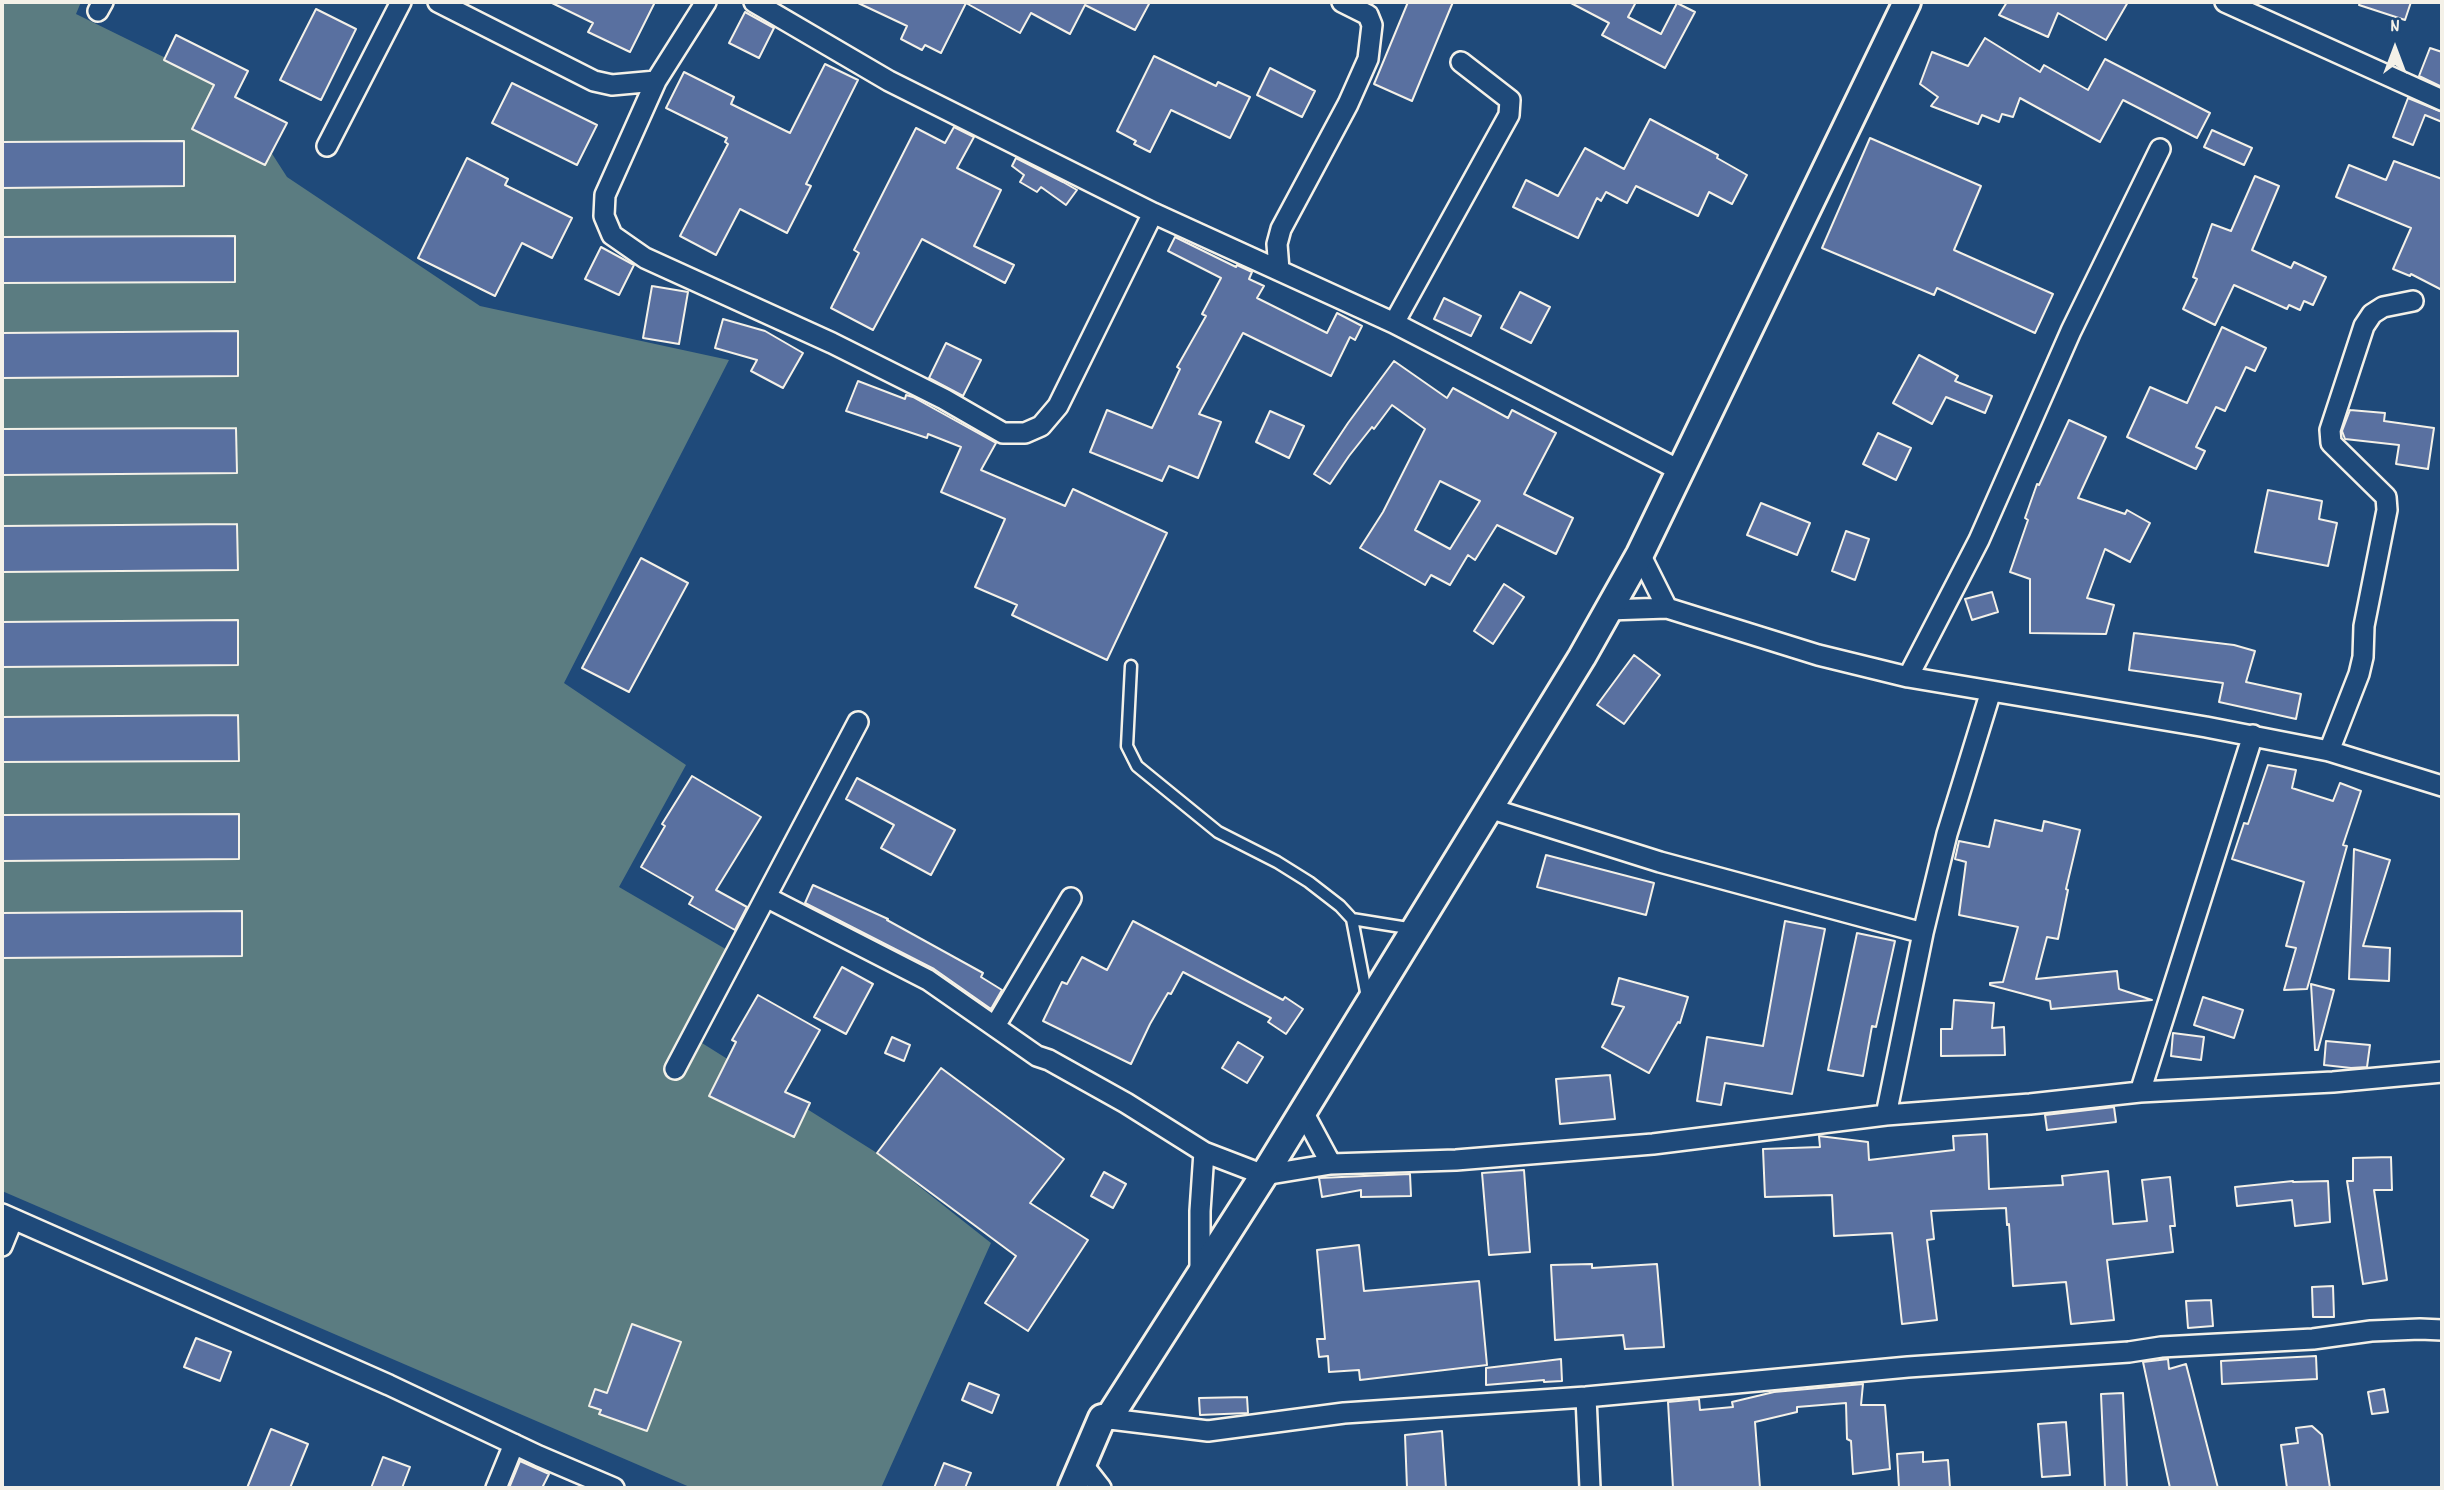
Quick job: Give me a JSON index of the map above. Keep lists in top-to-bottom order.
{
  "north": "top"
}
